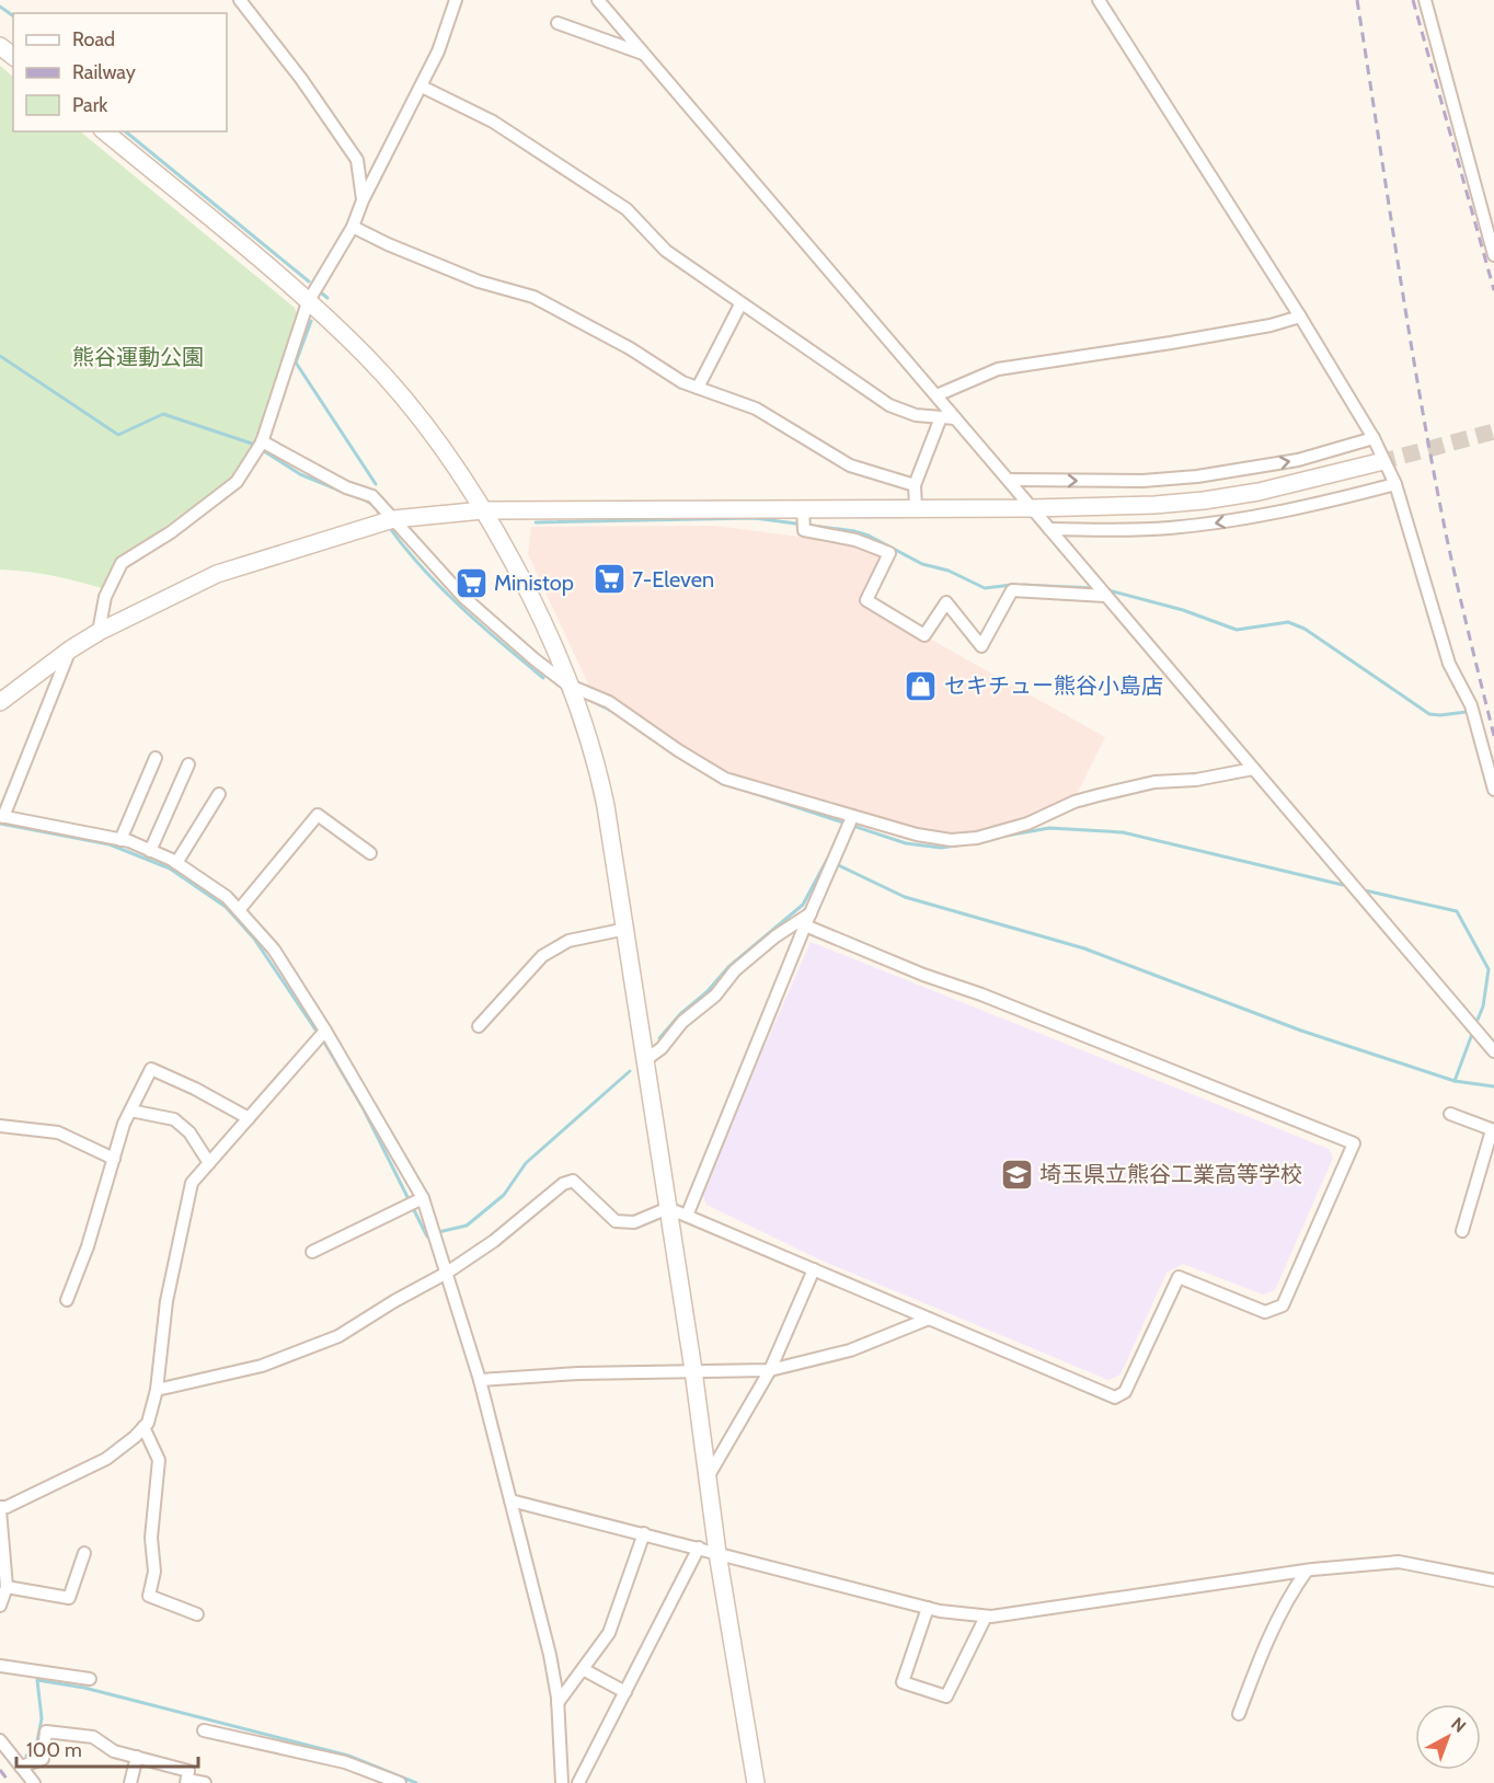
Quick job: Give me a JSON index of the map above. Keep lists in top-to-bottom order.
{
  "parks": ["熊谷運動公園"],
  "places": {
    "supermarket": ["7-Eleven", "Ministop"],
    "shop": ["セキチュー熊谷小島店"],
    "school or university": ["埼玉県立熊谷工業高等学校"]
  },
  "legend": ["Road", "Railway", "Park"],
  "scale_bar": "100 m",
  "north": "top right"
}
